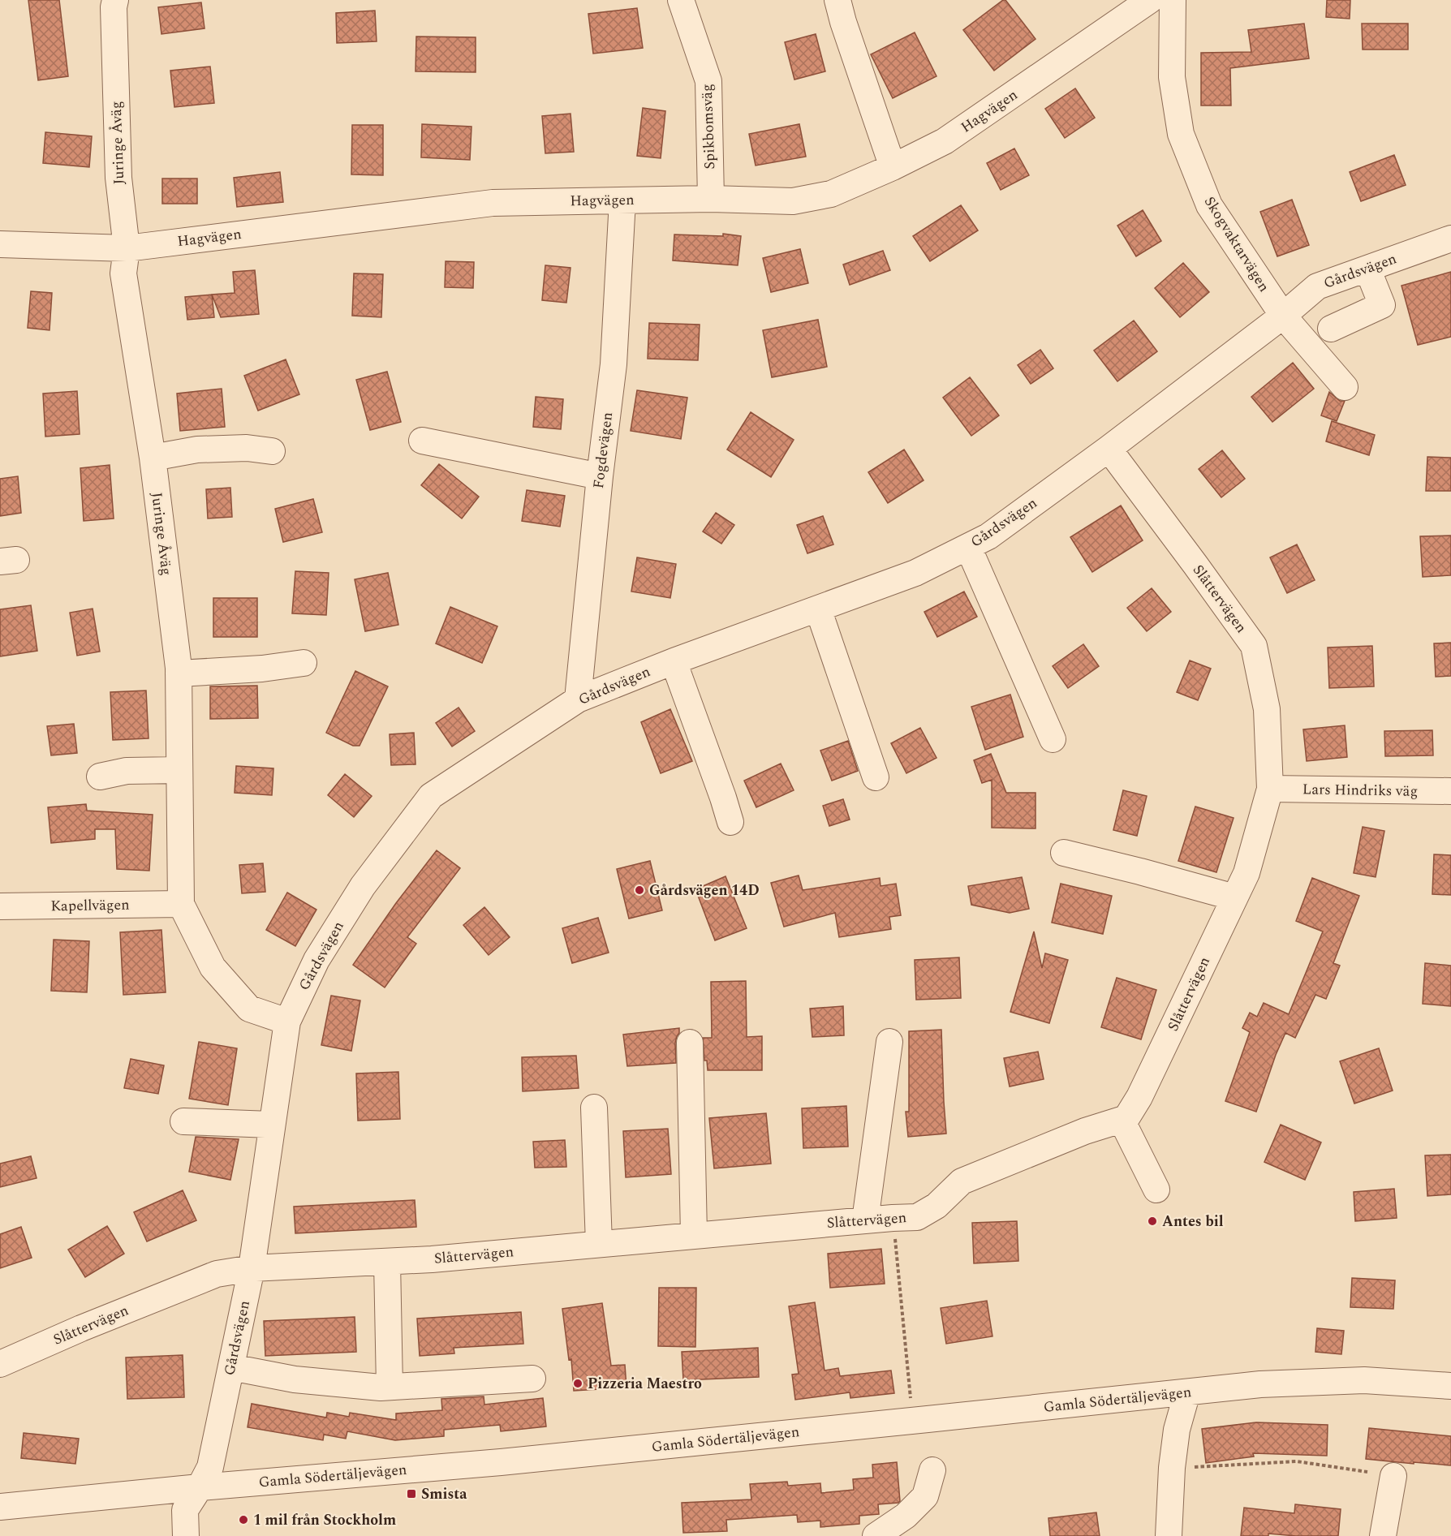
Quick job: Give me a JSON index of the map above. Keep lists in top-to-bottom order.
{
  "streets": {
    "street": [
      "Hagvägen",
      "Spikbomsväg",
      "Juringe Åväg",
      "Skogvaktarvägen",
      "Gårdsvägen",
      "Fogdevägen",
      "Slåttervägen",
      "Lars Hindriks väg",
      "Kapellvägen",
      "Gamla Södertäljevägen"
    ]
  },
  "crossings": [
    ["Hagvägen", "Spikbomsväg"],
    ["Hagvägen", "Juringe Åväg"],
    ["Hagvägen", "Fogdevägen"],
    ["Juringe Åväg", "Gårdsvägen"],
    ["Juringe Åväg", "Kapellvägen"],
    ["Skogvaktarvägen", "Gårdsvägen"],
    ["Gårdsvägen", "Fogdevägen"],
    ["Gårdsvägen", "Slåttervägen"],
    ["Gårdsvägen", "Gamla Södertäljevägen"],
    ["Slåttervägen", "Lars Hindriks väg"]
  ],
  "places": {
    "other": [
      "Gårdsvägen 14D",
      "Antes bil",
      "Pizzeria Maestro",
      "1 mil från Stockholm"
    ],
    "transit": ["Smista"]
  }
}
